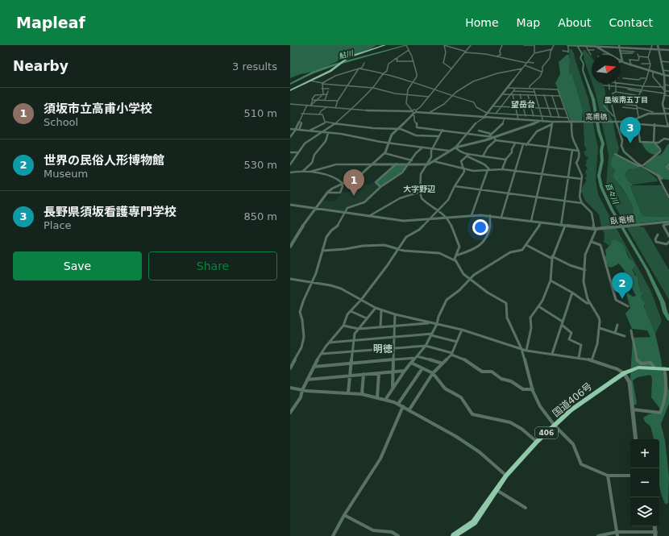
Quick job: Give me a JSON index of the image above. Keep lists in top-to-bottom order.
{
  "streets": {
    "highway": ["国道406号", "406"],
    "street": ["高甫橋", "臥竜橋"]
  },
  "districts": [
    "墨坂南五丁目",
    "望岳台",
    "大字野辺",
    "明徳"
  ],
  "water": ["鮎川", "百々川"],
  "north": "right",
  "page": {
    "header": "Mapleaf",
    "nav": [
      "Home",
      "Map",
      "About",
      "Contact"
    ],
    "heading": ["Nearby", "3 results"],
    "list": [
      {
        "mark": "1",
        "name": "須坂市立高甫小学校",
        "note": "School",
        "value": "510 m"
      },
      {
        "mark": "2",
        "name": "世界の民俗人形博物館",
        "note": "Museum",
        "value": "530 m"
      },
      {
        "mark": "3",
        "name": "長野県須坂看護専門学校",
        "note": "Place",
        "value": "850 m"
      }
    ],
    "pins": ["3", "1", "2"],
    "buttons": ["Save", "Share"],
    "map_buttons": ["+", "−"]
  }
}
